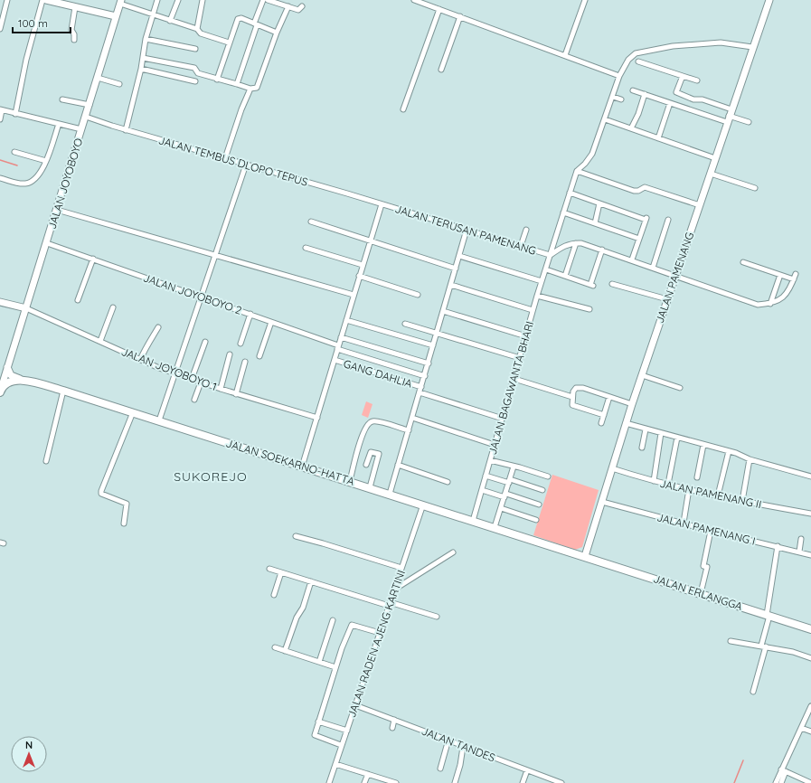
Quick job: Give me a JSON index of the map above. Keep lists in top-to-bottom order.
{
  "streets": {
    "main road": [
      "JALAN JOYOBOYO",
      "JALAN PAMENANG",
      "JALAN SOEKARNO-HATTA",
      "JALAN ERLANGGA"
    ],
    "street": [
      "JALAN TEMBUS DLOPO TEPUS",
      "JALAN TERUSAN PAMENANG",
      "JALAN JOYOBOYO 2",
      "JALAN JOYOBOYO 1",
      "GANG DAHLIA",
      "JALAN BAGAWANTA BHARI",
      "JALAN PAMENANG II",
      "JALAN PAMENANG I",
      "JALAN RADEN AJENG KARTINI",
      "JALAN TANDES"
    ]
  },
  "crossings": [
    ["JALAN TEMBUS DLOPO TEPUS", "JALAN JOYOBOYO"],
    ["JALAN TEMBUS DLOPO TEPUS", "JALAN TERUSAN PAMENANG"],
    ["JALAN JOYOBOYO", "JALAN JOYOBOYO 2"],
    ["JALAN JOYOBOYO", "JALAN JOYOBOYO 1"],
    ["JALAN TERUSAN PAMENANG", "JALAN BAGAWANTA BHARI"],
    ["JALAN PAMENANG", "JALAN SOEKARNO-HATTA"],
    ["JALAN PAMENANG", "JALAN PAMENANG II"],
    ["JALAN PAMENANG", "JALAN PAMENANG I"],
    ["JALAN PAMENANG", "JALAN ERLANGGA"],
    ["JALAN BAGAWANTA BHARI", "JALAN SOEKARNO-HATTA"],
    ["JALAN SOEKARNO-HATTA", "JALAN ERLANGGA"],
    ["JALAN SOEKARNO-HATTA", "JALAN RADEN AJENG KARTINI"],
    ["JALAN RADEN AJENG KARTINI", "JALAN TANDES"]
  ],
  "districts": ["SUKOREJO"],
  "scale_bar": "100 m",
  "north": "top"
}
